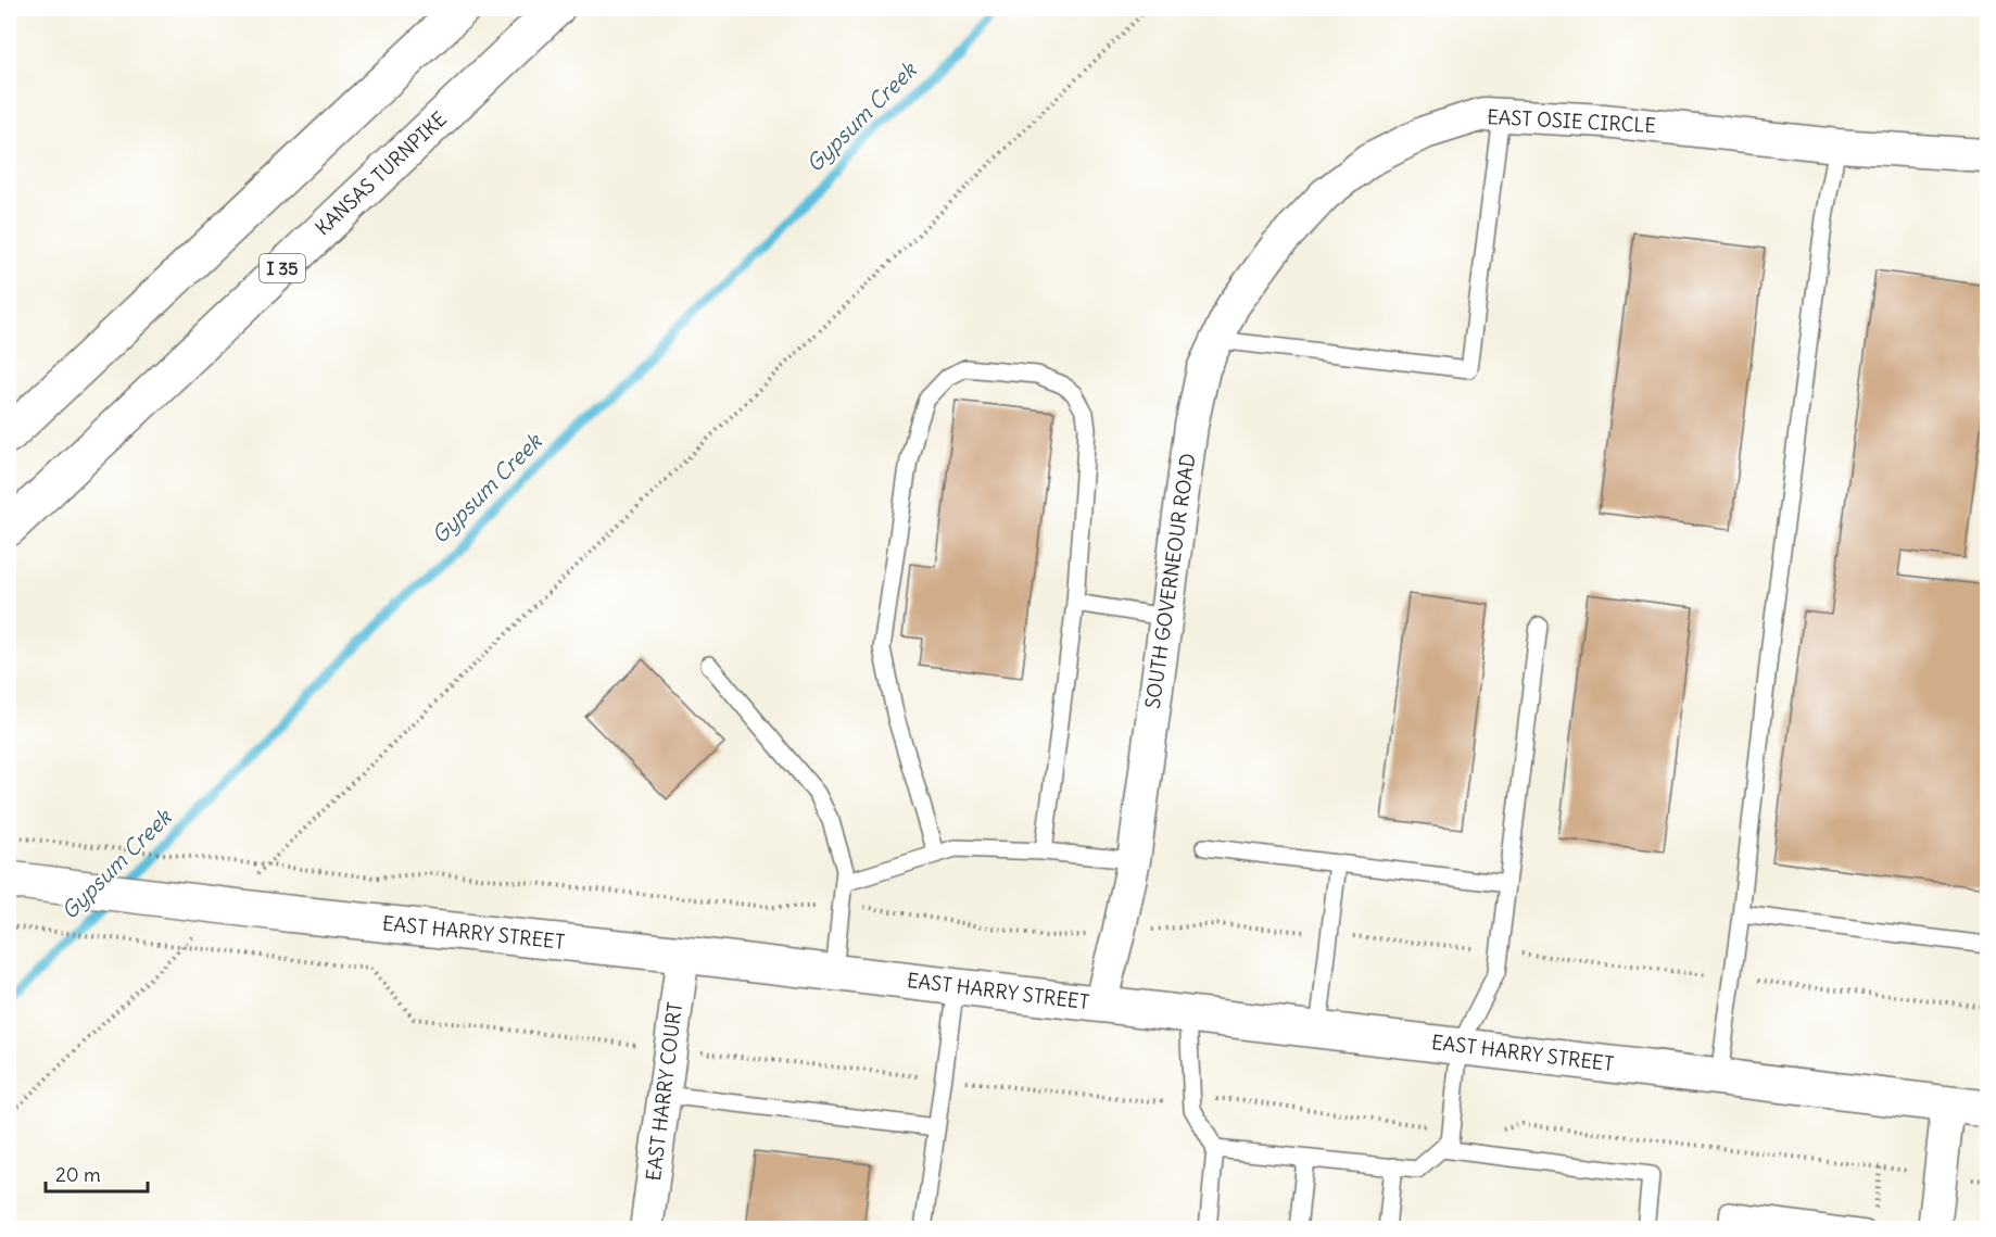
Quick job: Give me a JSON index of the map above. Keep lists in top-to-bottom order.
{
  "streets": {
    "main road": ["KANSAS TURNPIKE", "I 35", "EAST HARRY STREET"],
    "street": ["EAST OSIE CIRCLE", "SOUTH GOVERNEOUR ROAD", "EAST HARRY COURT"]
  },
  "crossings": [
    ["EAST OSIE CIRCLE", "SOUTH GOVERNEOUR ROAD"],
    ["SOUTH GOVERNEOUR ROAD", "EAST HARRY STREET"],
    ["EAST HARRY STREET", "EAST HARRY COURT"]
  ],
  "water": ["Gypsum Creek"],
  "scale_bar": "20 m"
}
